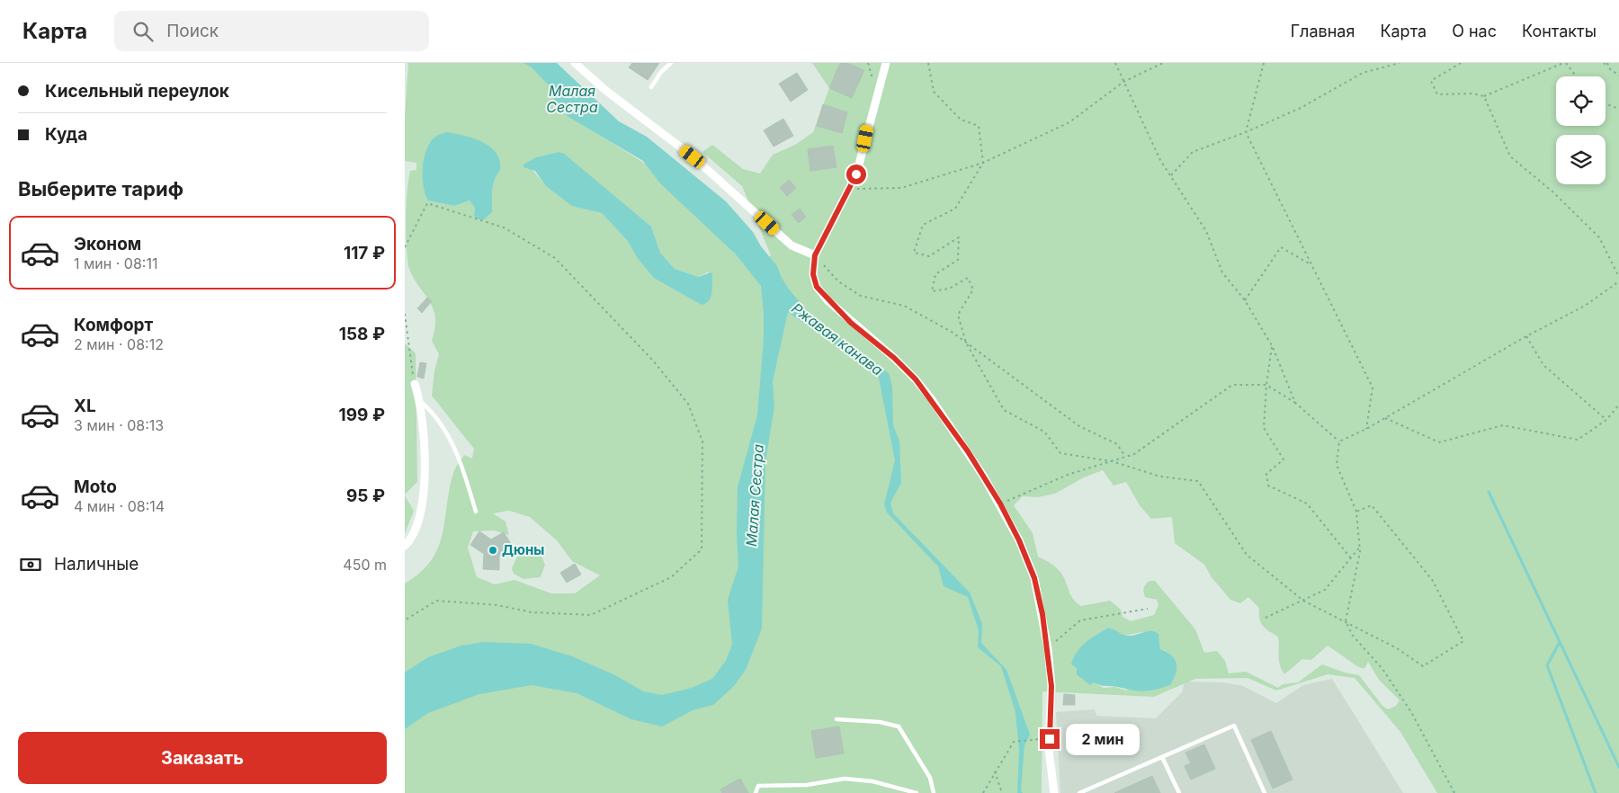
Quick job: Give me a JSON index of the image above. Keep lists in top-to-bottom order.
{
  "water": ["Малая Сестра", "Ржавая канава"],
  "places": ["Дюны"],
  "page": {
    "header": "Карта",
    "search": "Поиск",
    "nav": [
      "Главная",
      "Карта",
      "О нас",
      "Контакты"
    ],
    "banner": ["Кисельный переулок", "Куда"],
    "heading": "Выберите тариф",
    "list": [
      {
        "name": "Эконом",
        "note": "1 мин · 08:11",
        "value": "117 ₽"
      },
      {
        "name": "Комфорт",
        "note": "2 мин · 08:12",
        "value": "158 ₽"
      },
      {
        "name": "XL",
        "note": "3 мин · 08:13",
        "value": "199 ₽"
      },
      {
        "name": "Moto",
        "note": "4 мин · 08:14",
        "value": "95 ₽"
      }
    ],
    "pay": ["Наличные", "450 m"],
    "buttons": "Заказать",
    "bubble": "2 мин"
  }
}
